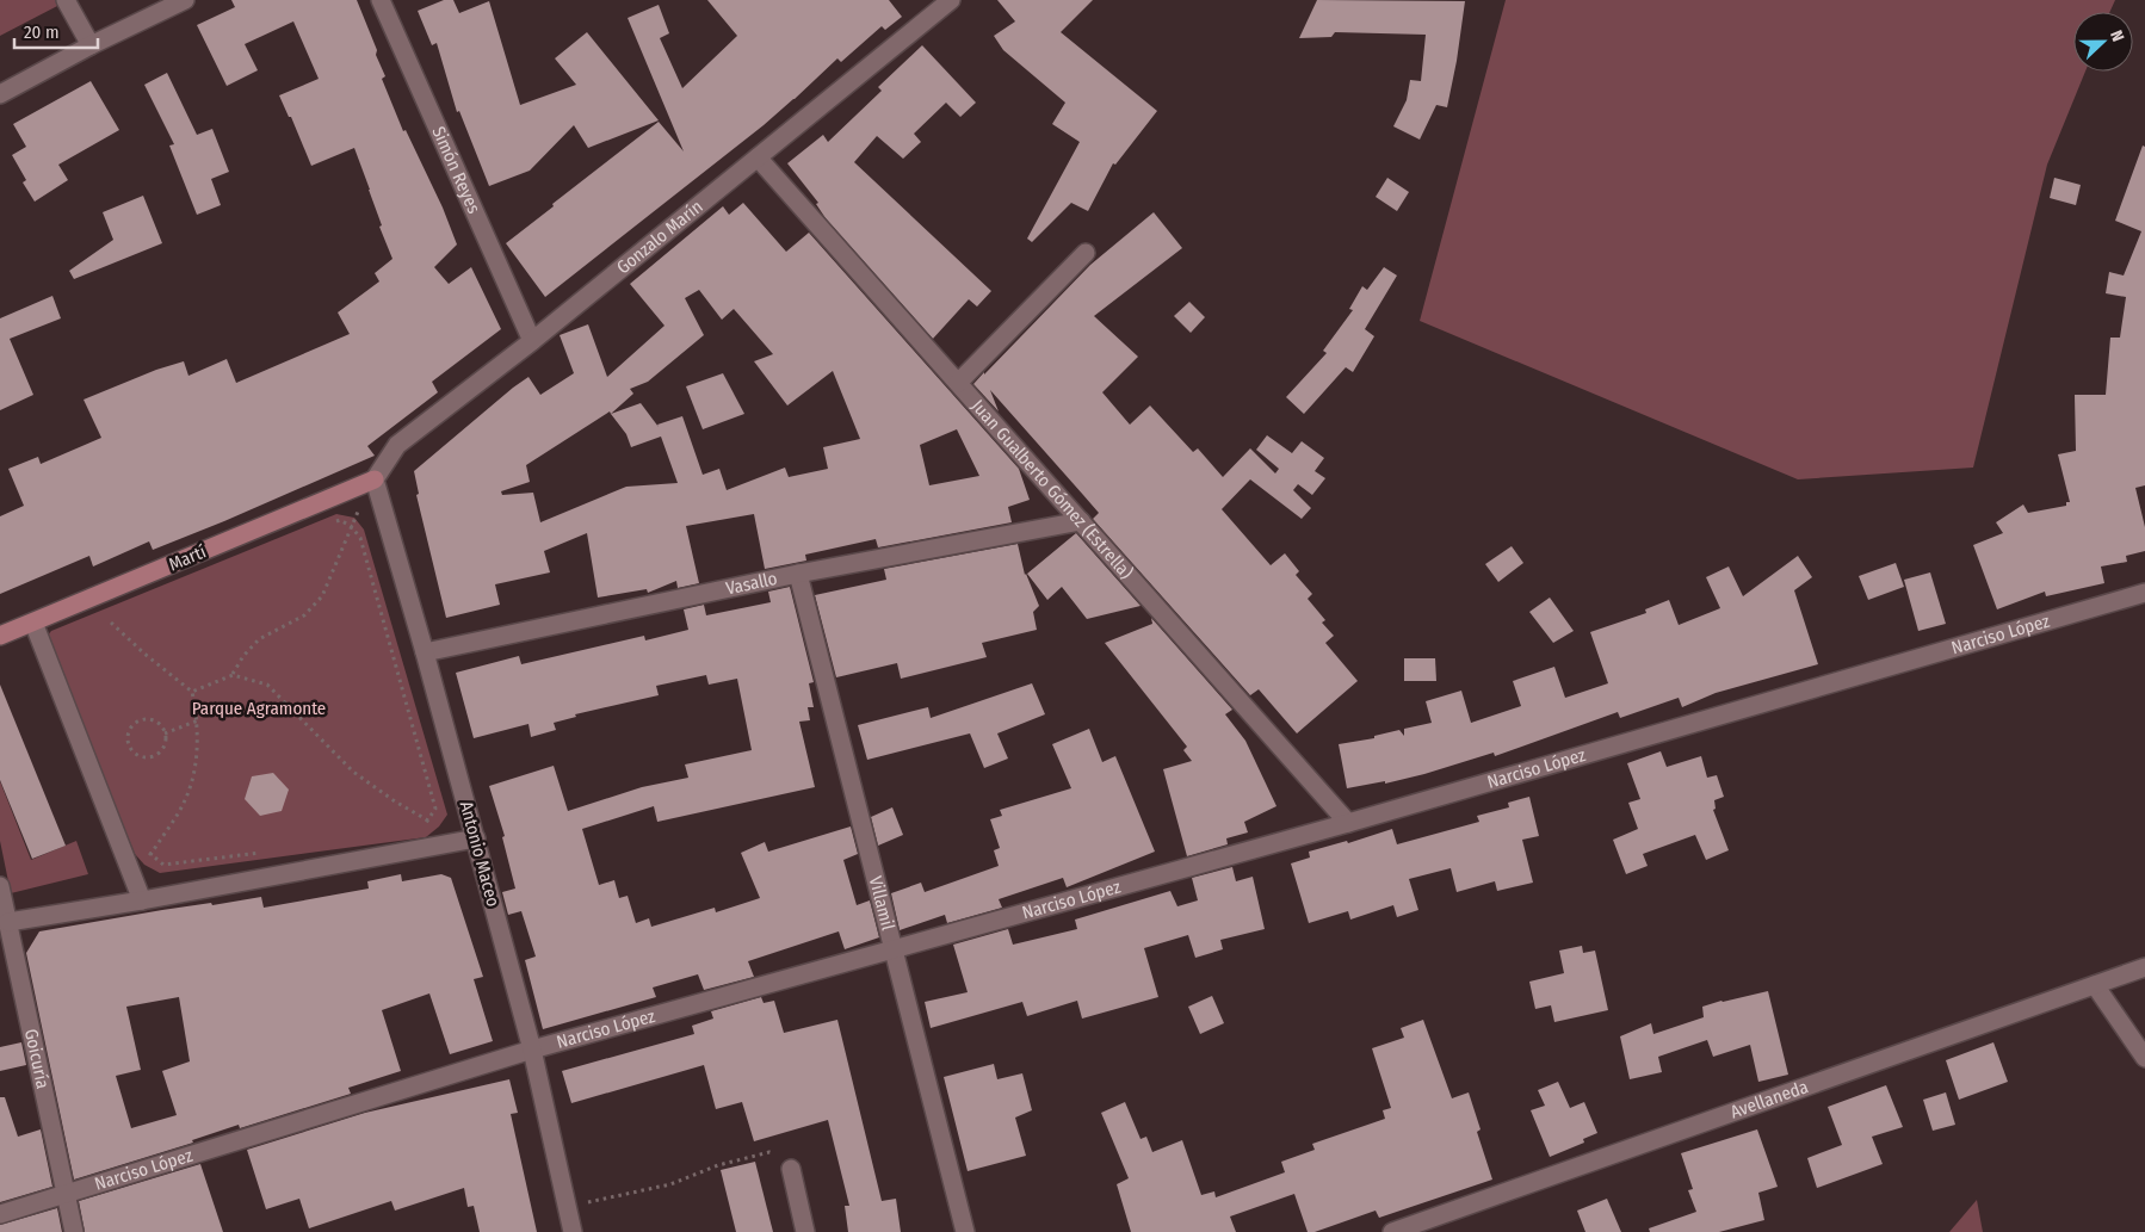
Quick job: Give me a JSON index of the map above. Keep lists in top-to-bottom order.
{
  "streets": {
    "main road": ["Martí"],
    "street": [
      "Simón Reyes",
      "Gonzalo Marín",
      "Juan Gualberto Gómez (Estrella)",
      "Vasallo",
      "Narciso López",
      "Antonio Maceo",
      "Villamil",
      "Goicuría",
      "Avellaneda"
    ]
  },
  "crossings": [
    ["Simón Reyes", "Gonzalo Marín"],
    ["Gonzalo Marín", "Juan Gualberto Gómez (Estrella)"],
    ["Gonzalo Marín", "Martí"],
    ["Gonzalo Marín", "Antonio Maceo"],
    ["Juan Gualberto Gómez (Estrella)", "Vasallo"],
    ["Juan Gualberto Gómez (Estrella)", "Narciso López"],
    ["Martí", "Antonio Maceo"],
    ["Vasallo", "Antonio Maceo"],
    ["Vasallo", "Villamil"],
    ["Narciso López", "Antonio Maceo"],
    ["Narciso López", "Villamil"],
    ["Narciso López", "Goicuría"]
  ],
  "parks": ["Parque Agramonte"],
  "scale_bar": "20 m",
  "north": "right"
}
